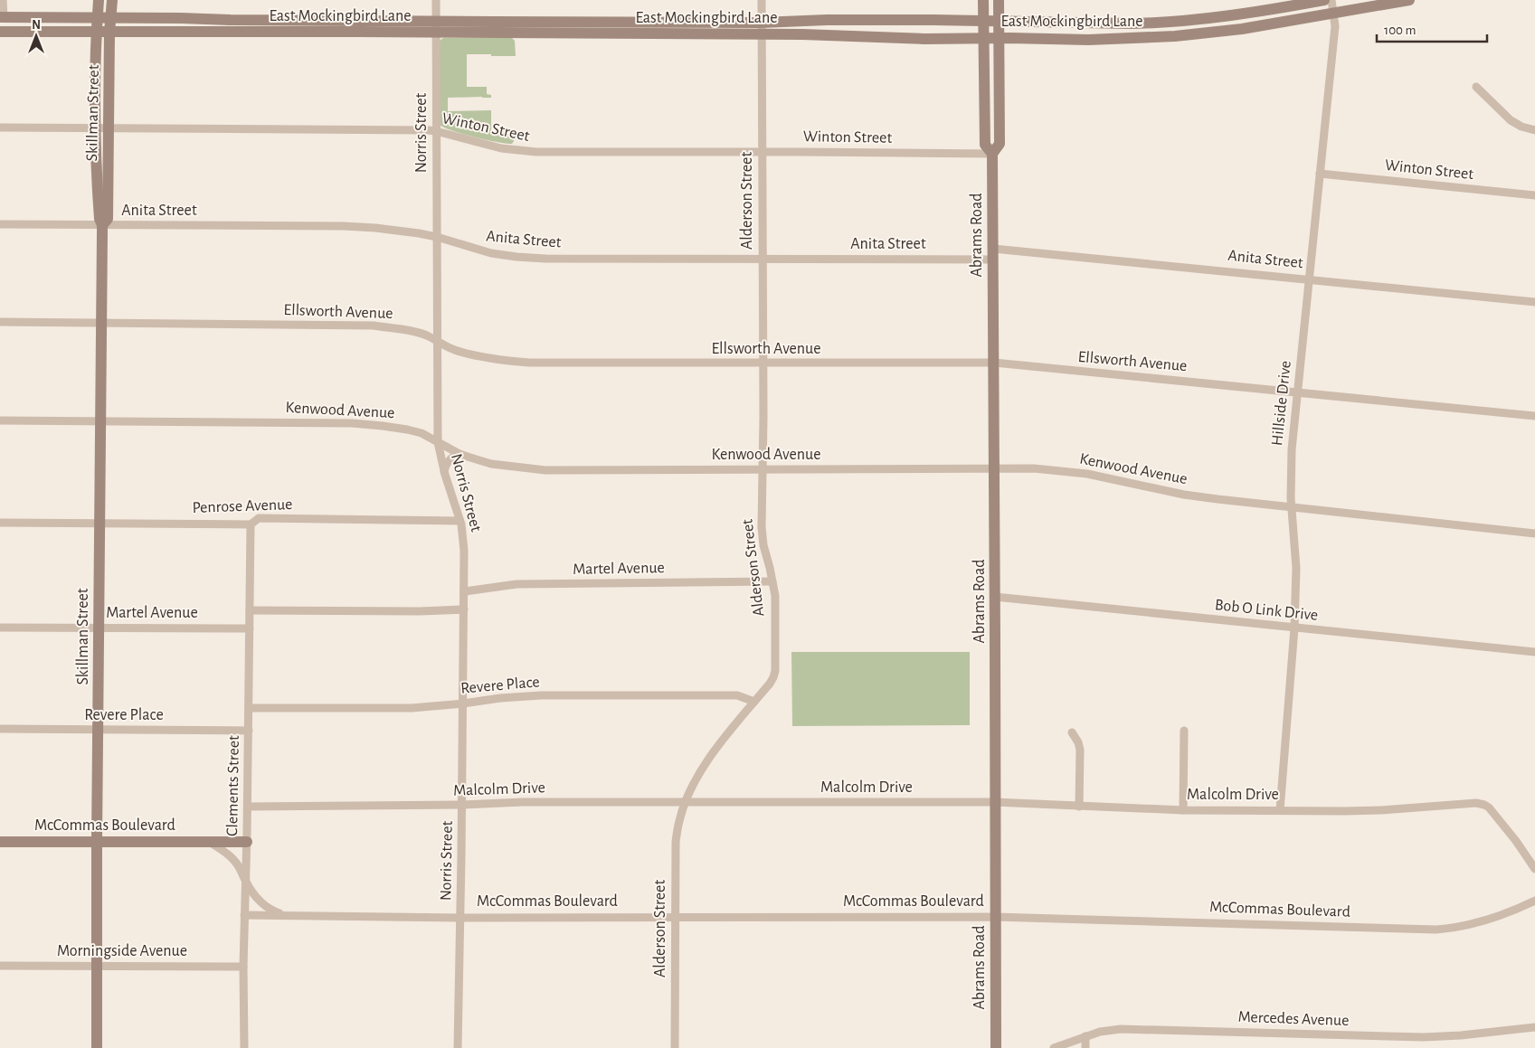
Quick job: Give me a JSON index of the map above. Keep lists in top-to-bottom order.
{
  "streets": {
    "main road": [
      "East Mockingbird Lane",
      "Skillman Street",
      "Abrams Road",
      "McCommas Boulevard"
    ],
    "street": [
      "Winton Street",
      "Norris Street",
      "Alderson Street",
      "Anita Street",
      "Ellsworth Avenue",
      "Hillside Drive",
      "Kenwood Avenue",
      "Penrose Avenue",
      "Martel Avenue",
      "Bob O Link Drive",
      "Revere Place",
      "Clements Street",
      "Malcolm Drive",
      "Morningside Avenue",
      "Mercedes Avenue"
    ]
  },
  "crossings": [
    ["East Mockingbird Lane", "Skillman Street"],
    ["East Mockingbird Lane", "Norris Street"],
    ["East Mockingbird Lane", "Alderson Street"],
    ["East Mockingbird Lane", "Abrams Road"],
    ["East Mockingbird Lane", "Hillside Drive"],
    ["Skillman Street", "Winton Street"],
    ["Skillman Street", "Anita Street"],
    ["Skillman Street", "Ellsworth Avenue"],
    ["Skillman Street", "Kenwood Avenue"],
    ["Skillman Street", "Penrose Avenue"],
    ["Skillman Street", "Martel Avenue"],
    ["Skillman Street", "Revere Place"],
    ["Skillman Street", "McCommas Boulevard"],
    ["Skillman Street", "Morningside Avenue"],
    ["Winton Street", "Norris Street"],
    ["Winton Street", "Alderson Street"],
    ["Winton Street", "Abrams Road"],
    ["Winton Street", "Hillside Drive"],
    ["Norris Street", "Anita Street"],
    ["Norris Street", "Ellsworth Avenue"],
    ["Norris Street", "Kenwood Avenue"],
    ["Norris Street", "Penrose Avenue"],
    ["Norris Street", "Martel Avenue"],
    ["Norris Street", "Revere Place"],
    ["Norris Street", "Malcolm Drive"],
    ["Norris Street", "McCommas Boulevard"],
    ["Alderson Street", "Anita Street"],
    ["Alderson Street", "Ellsworth Avenue"],
    ["Alderson Street", "Kenwood Avenue"],
    ["Alderson Street", "Martel Avenue"],
    ["Alderson Street", "Revere Place"],
    ["Alderson Street", "Malcolm Drive"],
    ["Alderson Street", "McCommas Boulevard"],
    ["Anita Street", "Abrams Road"],
    ["Anita Street", "Hillside Drive"],
    ["Abrams Road", "Ellsworth Avenue"],
    ["Abrams Road", "Kenwood Avenue"],
    ["Abrams Road", "Bob O Link Drive"],
    ["Abrams Road", "Malcolm Drive"],
    ["Abrams Road", "McCommas Boulevard"],
    ["Ellsworth Avenue", "Hillside Drive"],
    ["Hillside Drive", "Kenwood Avenue"],
    ["Hillside Drive", "Bob O Link Drive"],
    ["Hillside Drive", "Malcolm Drive"],
    ["Penrose Avenue", "Clements Street"],
    ["Martel Avenue", "Clements Street"],
    ["Revere Place", "Clements Street"],
    ["Clements Street", "Malcolm Drive"],
    ["Clements Street", "McCommas Boulevard"],
    ["Clements Street", "Morningside Avenue"]
  ],
  "scale_bar": "100 m",
  "north": "top"
}
